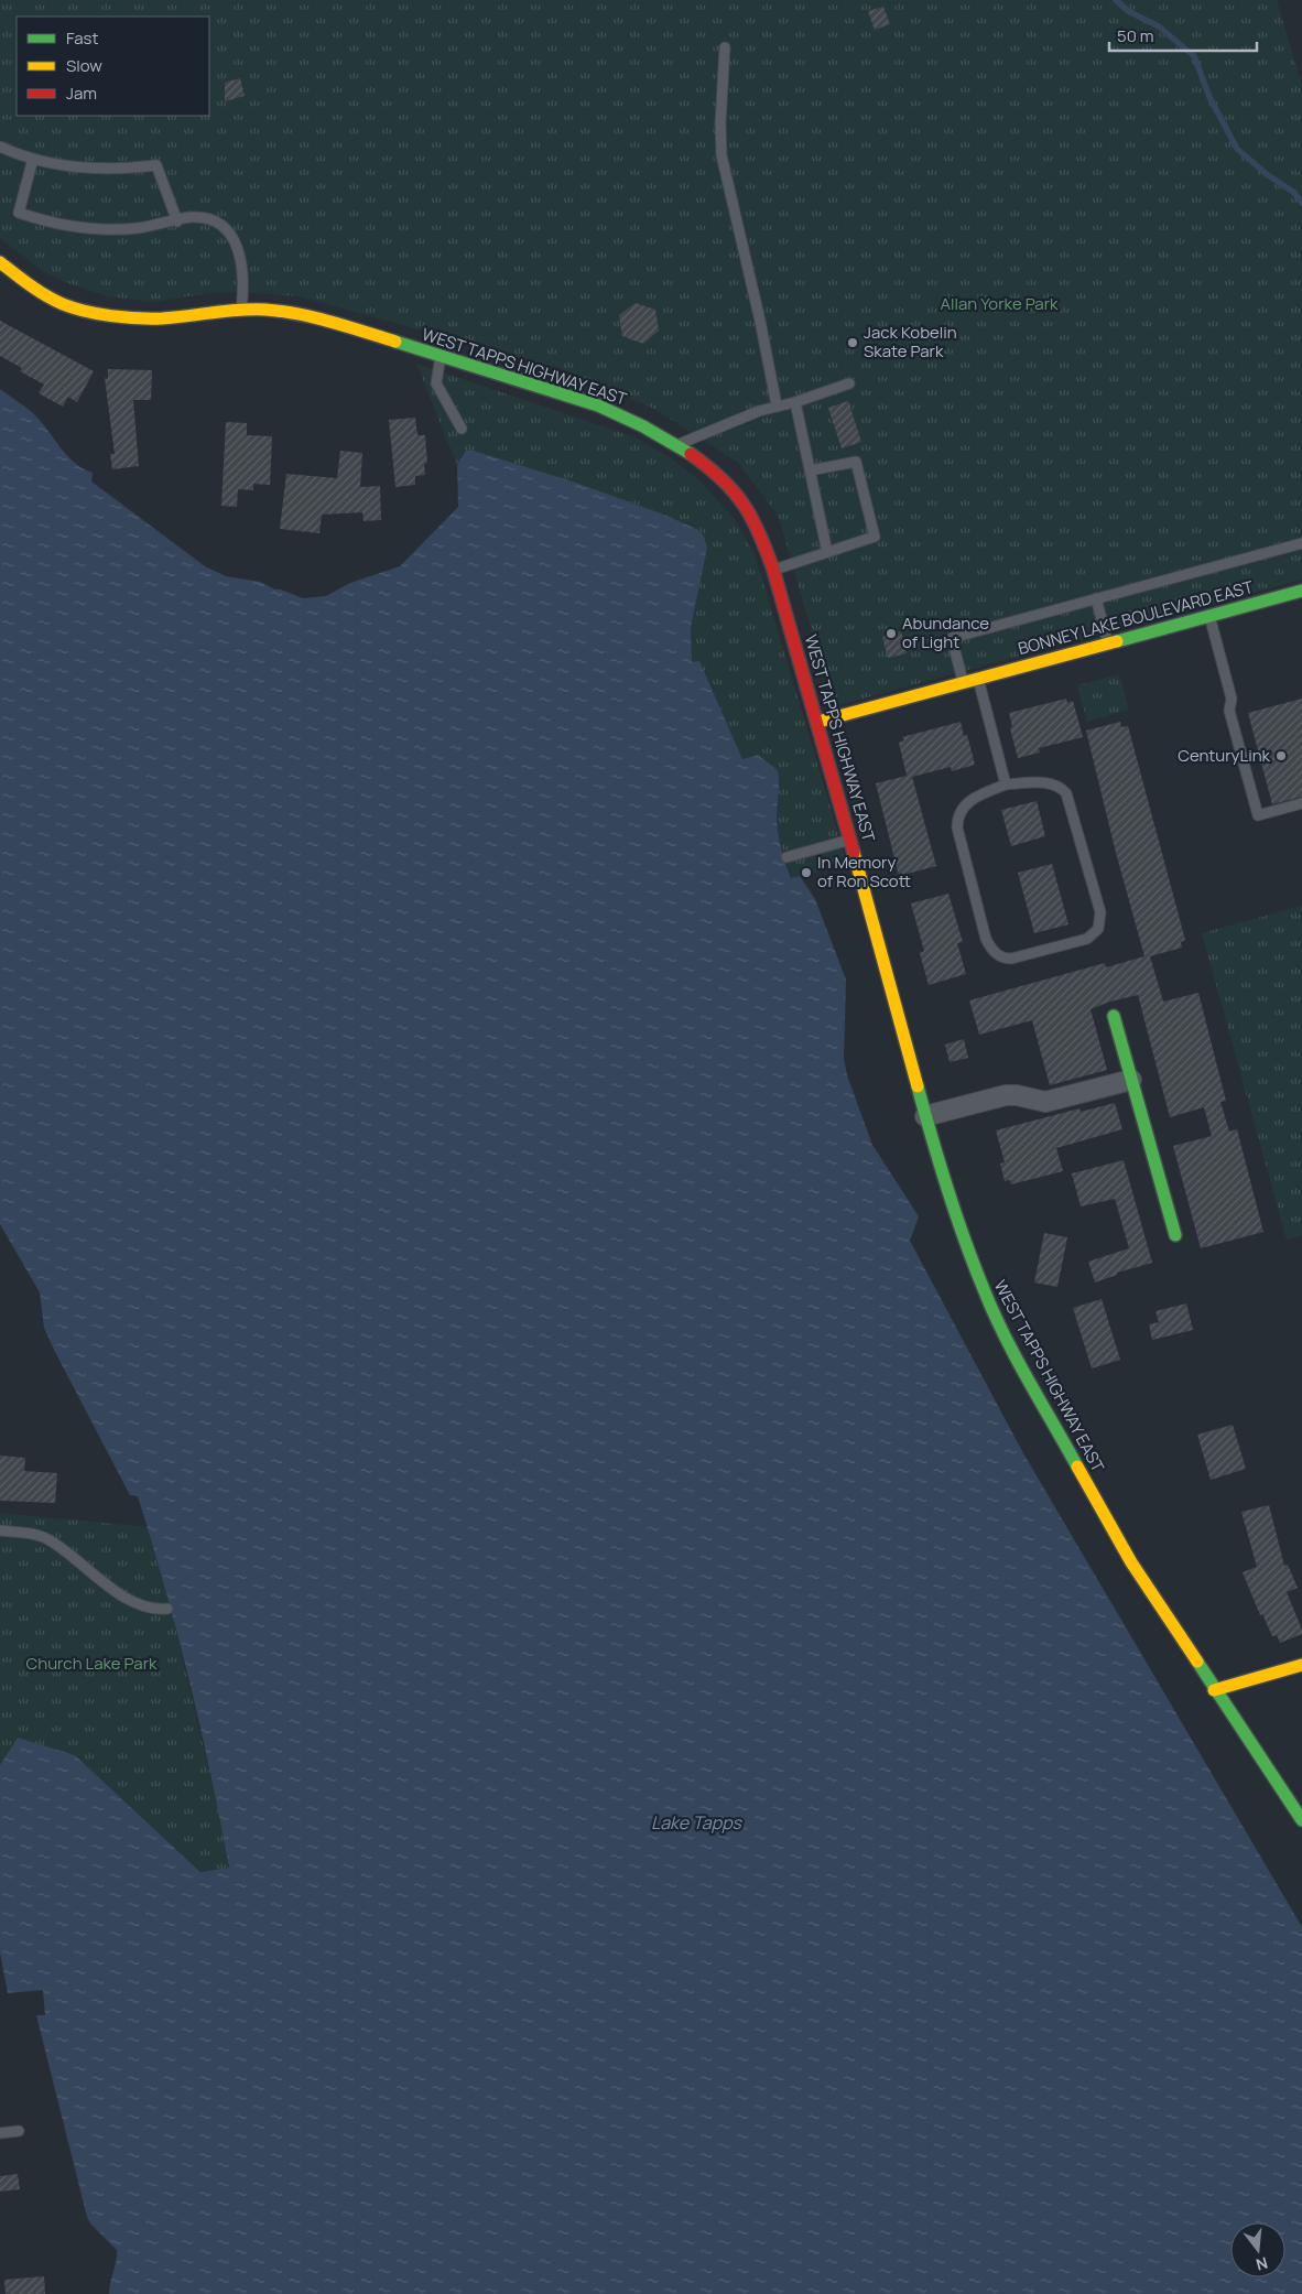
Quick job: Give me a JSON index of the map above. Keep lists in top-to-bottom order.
{
  "streets": {
    "street": ["WEST TAPPS HIGHWAY EAST", "BONNEY LAKE BOULEVARD EAST"]
  },
  "crossings": [
    ["WEST TAPPS HIGHWAY EAST", "BONNEY LAKE BOULEVARD EAST"]
  ],
  "water": ["Lake Tapps"],
  "parks": ["Allan Yorke Park", "Church Lake Park"],
  "places": [
    "Jack Kobelin Skate Park",
    "Abundance of Light",
    "CenturyLink",
    "In Memory of Ron Scott"
  ],
  "legend": ["Fast", "Slow", "Jam"],
  "scale_bar": "50 m",
  "north": "bottom"
}
